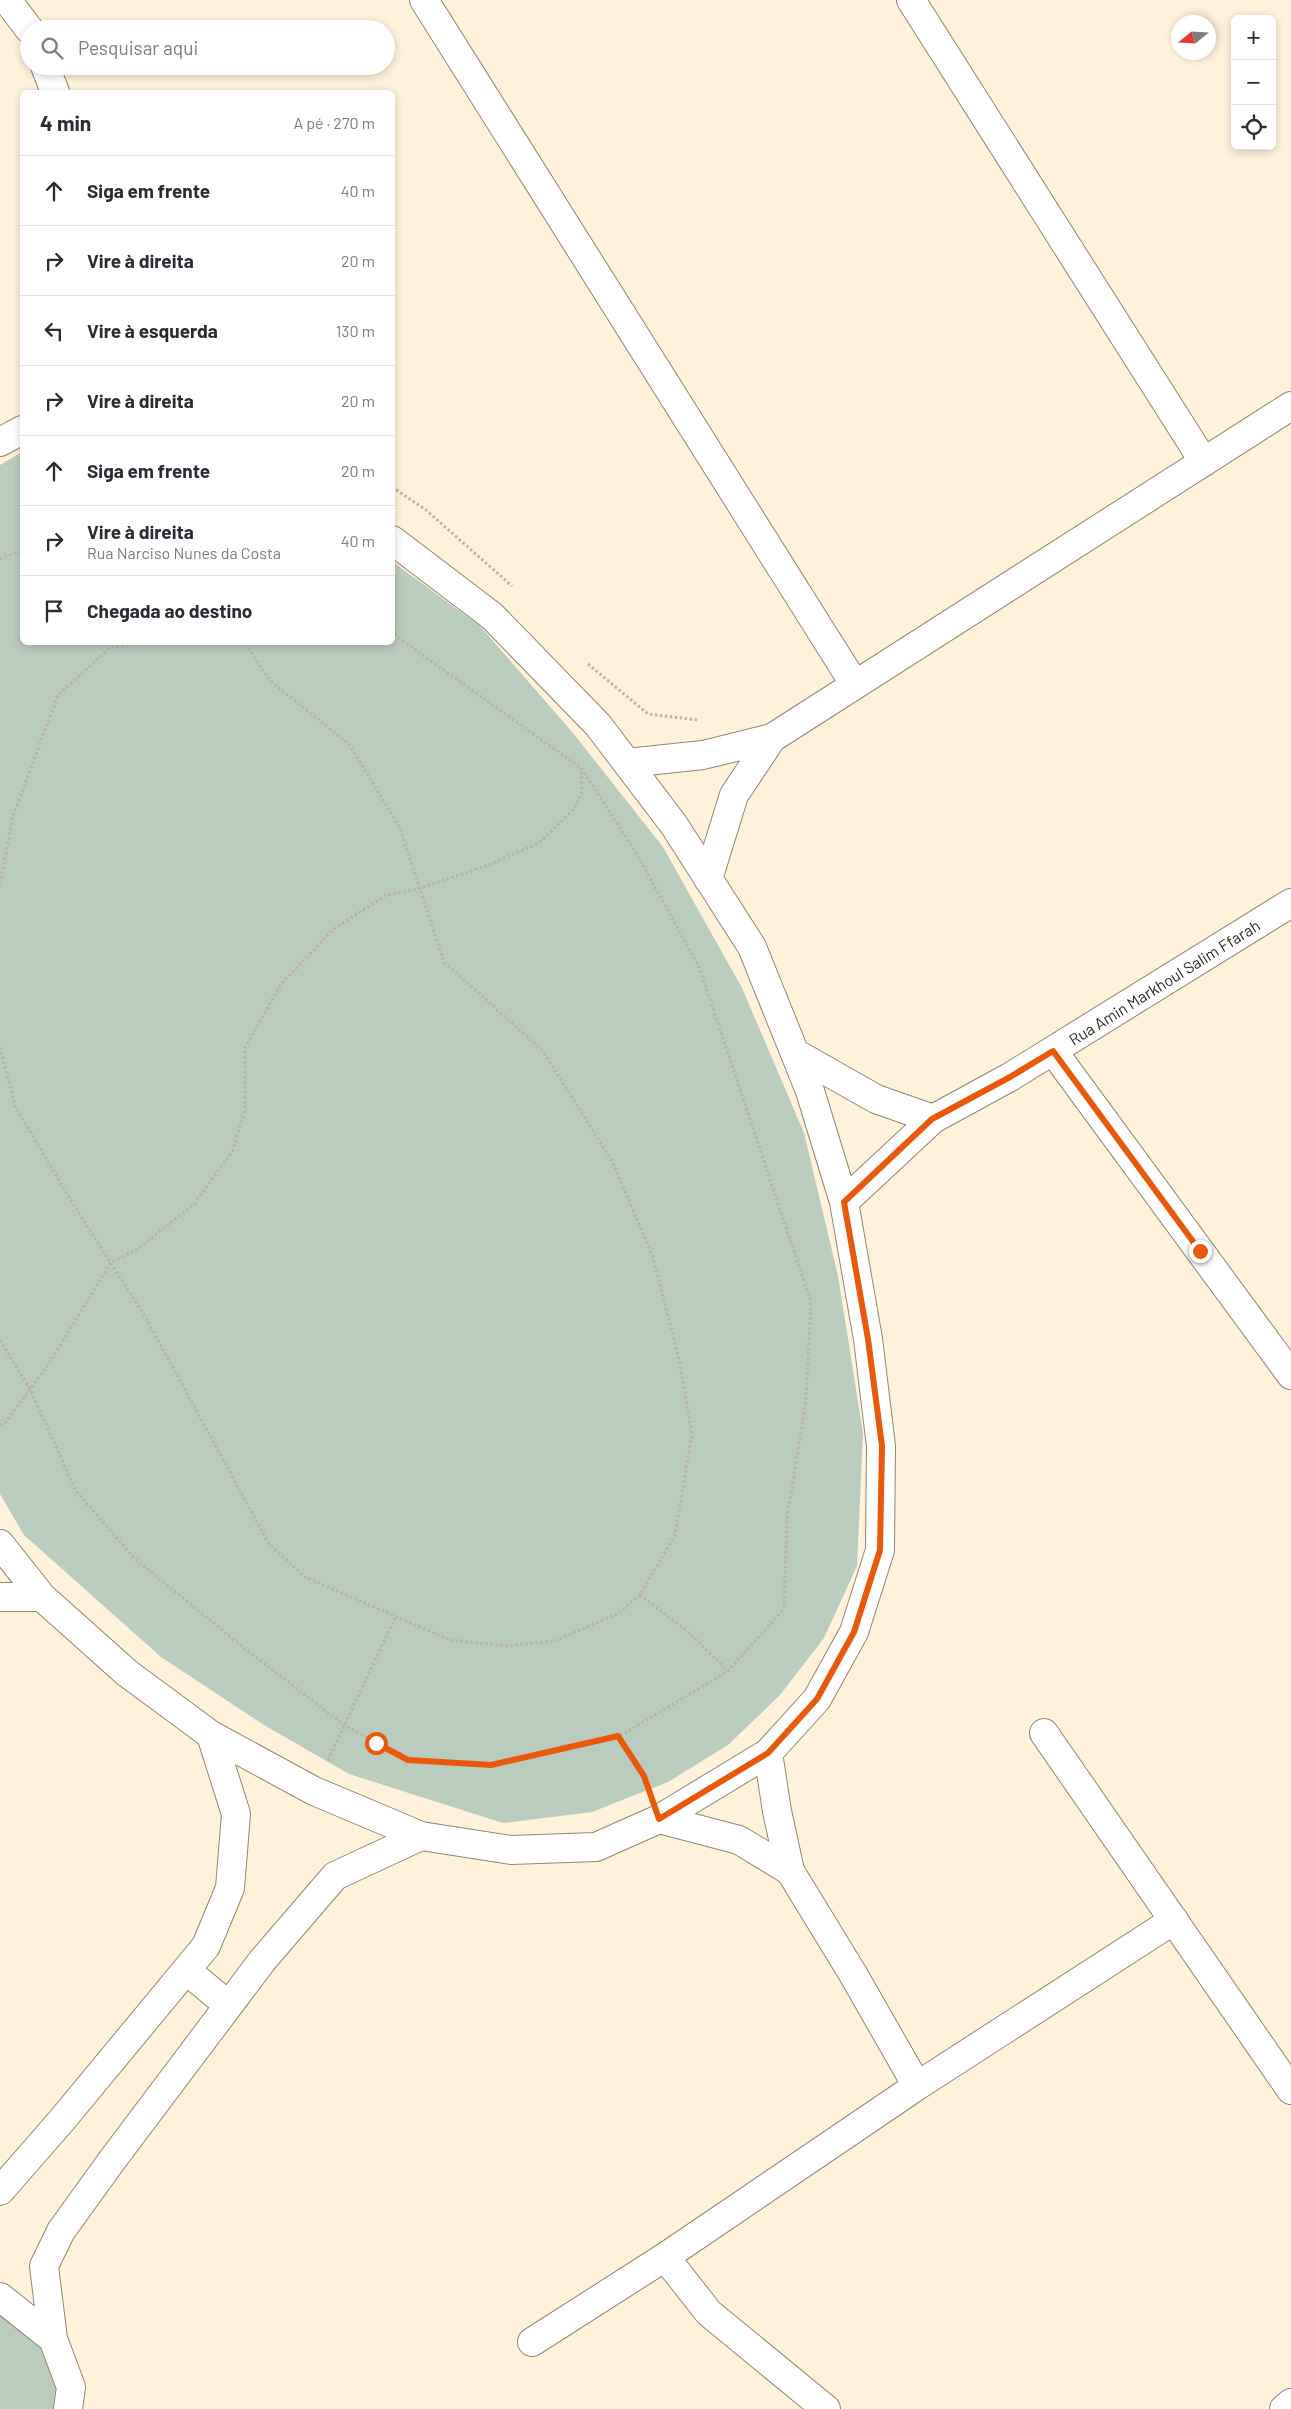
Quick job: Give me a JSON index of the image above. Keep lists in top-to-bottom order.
{
  "streets": {
    "street": ["Rua Amin Markhoul Salim Ffarah"]
  },
  "north": "left",
  "page": {
    "map_buttons": ["+", "−"],
    "search": "Pesquisar aqui",
    "heading": ["4 min", "A pé · 270 m"],
    "list": [
      ["Siga em frente", "40 m"],
      ["Vire à direita", "20 m"],
      ["Vire à esquerda", "130 m"],
      ["Vire à direita", "20 m"],
      ["Siga em frente", "20 m"],
      ["Vire à direita", "Rua Narciso Nunes da Costa", "40 m"],
      "Chegada ao destino"
    ]
  }
}
